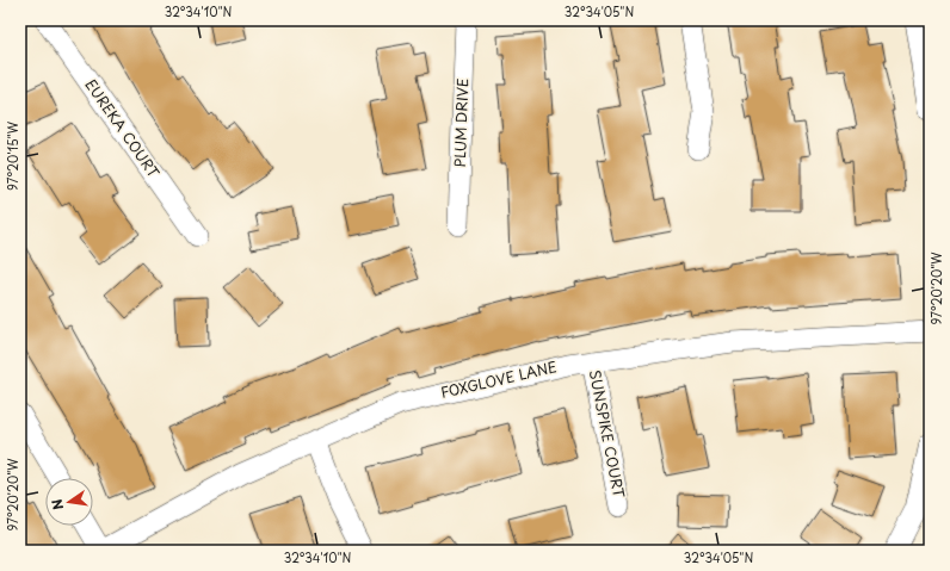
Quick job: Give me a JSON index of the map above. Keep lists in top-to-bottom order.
{
  "streets": {
    "street": [
      "PLUM DRIVE",
      "EUREKA COURT",
      "FOXGLOVE LANE",
      "SUNSPIKE COURT"
    ]
  },
  "crossings": [
    ["FOXGLOVE LANE", "SUNSPIKE COURT"]
  ],
  "north": "left",
  "coordinates": [
    "32°34'10\"N",
    "32°34'05\"N",
    "97°20'15\"W",
    "97°20'20\"W"
  ]
}
